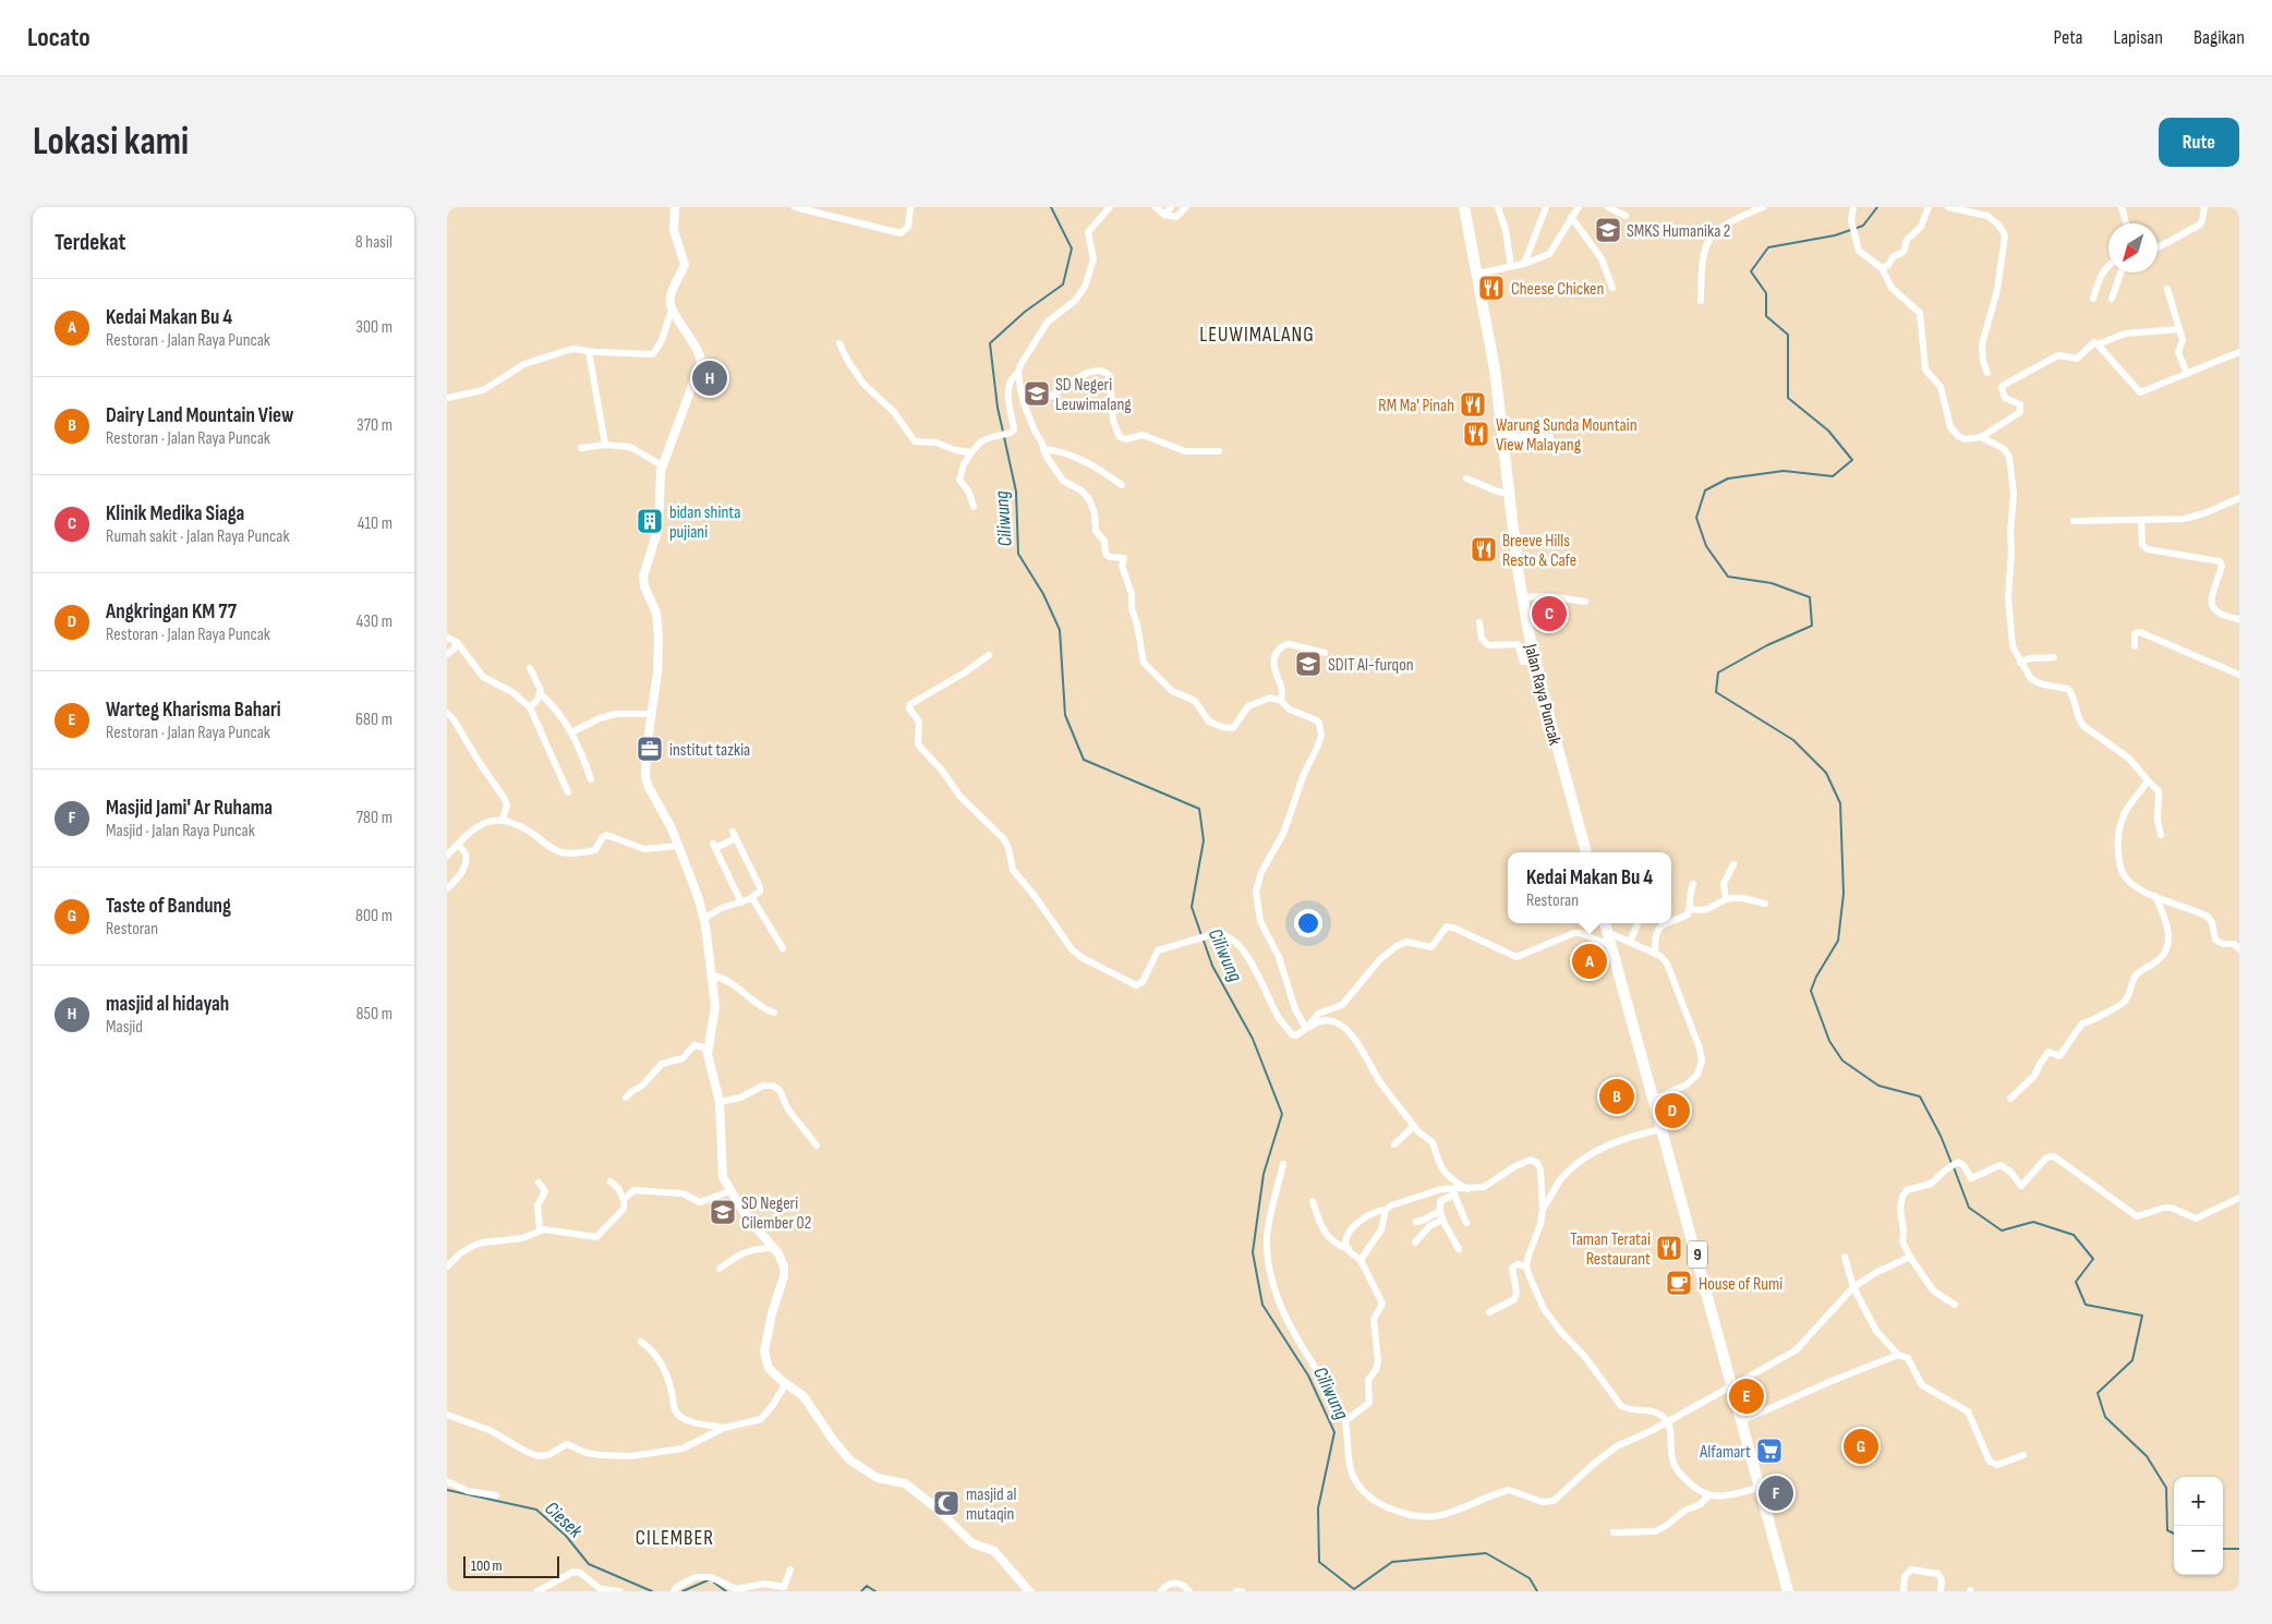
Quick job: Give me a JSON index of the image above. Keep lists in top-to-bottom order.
{
  "streets": {
    "highway": ["Jalan Raya Puncak", "9"]
  },
  "districts": ["LEUWIMALANG", "CILEMBER"],
  "water": ["Ciliwung", "Ciesek"],
  "places": {
    "school or university": [
      "SMKS Humanika 2",
      "SD Negeri Leuwimalang",
      "SDIT Al-furqon",
      "SD Negeri Cilember 02"
    ],
    "restaurant": [
      "Cheese Chicken",
      "RM Ma' Pinah",
      "Warung Sunda Mountain View Malayang",
      "Breeve Hills Resto & Cafe",
      "Taman Teratai Restaurant"
    ],
    "building": ["bidan shinta pujiani"],
    "office": ["institut tazkia"],
    "cafe": ["House of Rumi"],
    "supermarket": ["Alfamart"],
    "mosque": ["masjid al mutaqin"]
  },
  "scale_bar": "100 m",
  "north": "bottom left",
  "page": {
    "header": "Locato",
    "nav": ["Peta", "Lapisan", "Bagikan"],
    "buttons": "Rute",
    "title": "Lokasi kami",
    "heading": ["Terdekat", "8 hasil"],
    "list": [
      {
        "mark": "A",
        "name": "Kedai Makan Bu 4",
        "note": "Restoran · Jalan Raya Puncak",
        "value": "300 m"
      },
      {
        "mark": "B",
        "name": "Dairy Land Mountain View",
        "note": "Restoran · Jalan Raya Puncak",
        "value": "370 m"
      },
      {
        "mark": "C",
        "name": "Klinik Medika Siaga",
        "note": "Rumah sakit · Jalan Raya Puncak",
        "value": "410 m"
      },
      {
        "mark": "D",
        "name": "Angkringan KM 77",
        "note": "Restoran · Jalan Raya Puncak",
        "value": "430 m"
      },
      {
        "mark": "E",
        "name": "Warteg Kharisma Bahari",
        "note": "Restoran · Jalan Raya Puncak",
        "value": "680 m"
      },
      {
        "mark": "F",
        "name": "Masjid Jami' Ar Ruhama",
        "note": "Masjid · Jalan Raya Puncak",
        "value": "780 m"
      },
      {
        "mark": "G",
        "name": "Taste of Bandung",
        "note": "Restoran",
        "value": "800 m"
      },
      {
        "mark": "H",
        "name": "masjid al hidayah",
        "note": "Masjid",
        "value": "850 m"
      }
    ],
    "pins": [
      "H",
      "C",
      "A",
      "B",
      "D",
      "E",
      "G",
      "F"
    ],
    "popup": ["Kedai Makan Bu 4", "Restoran"],
    "map_buttons": ["+", "−"],
    "scale": "100 m"
  }
}
